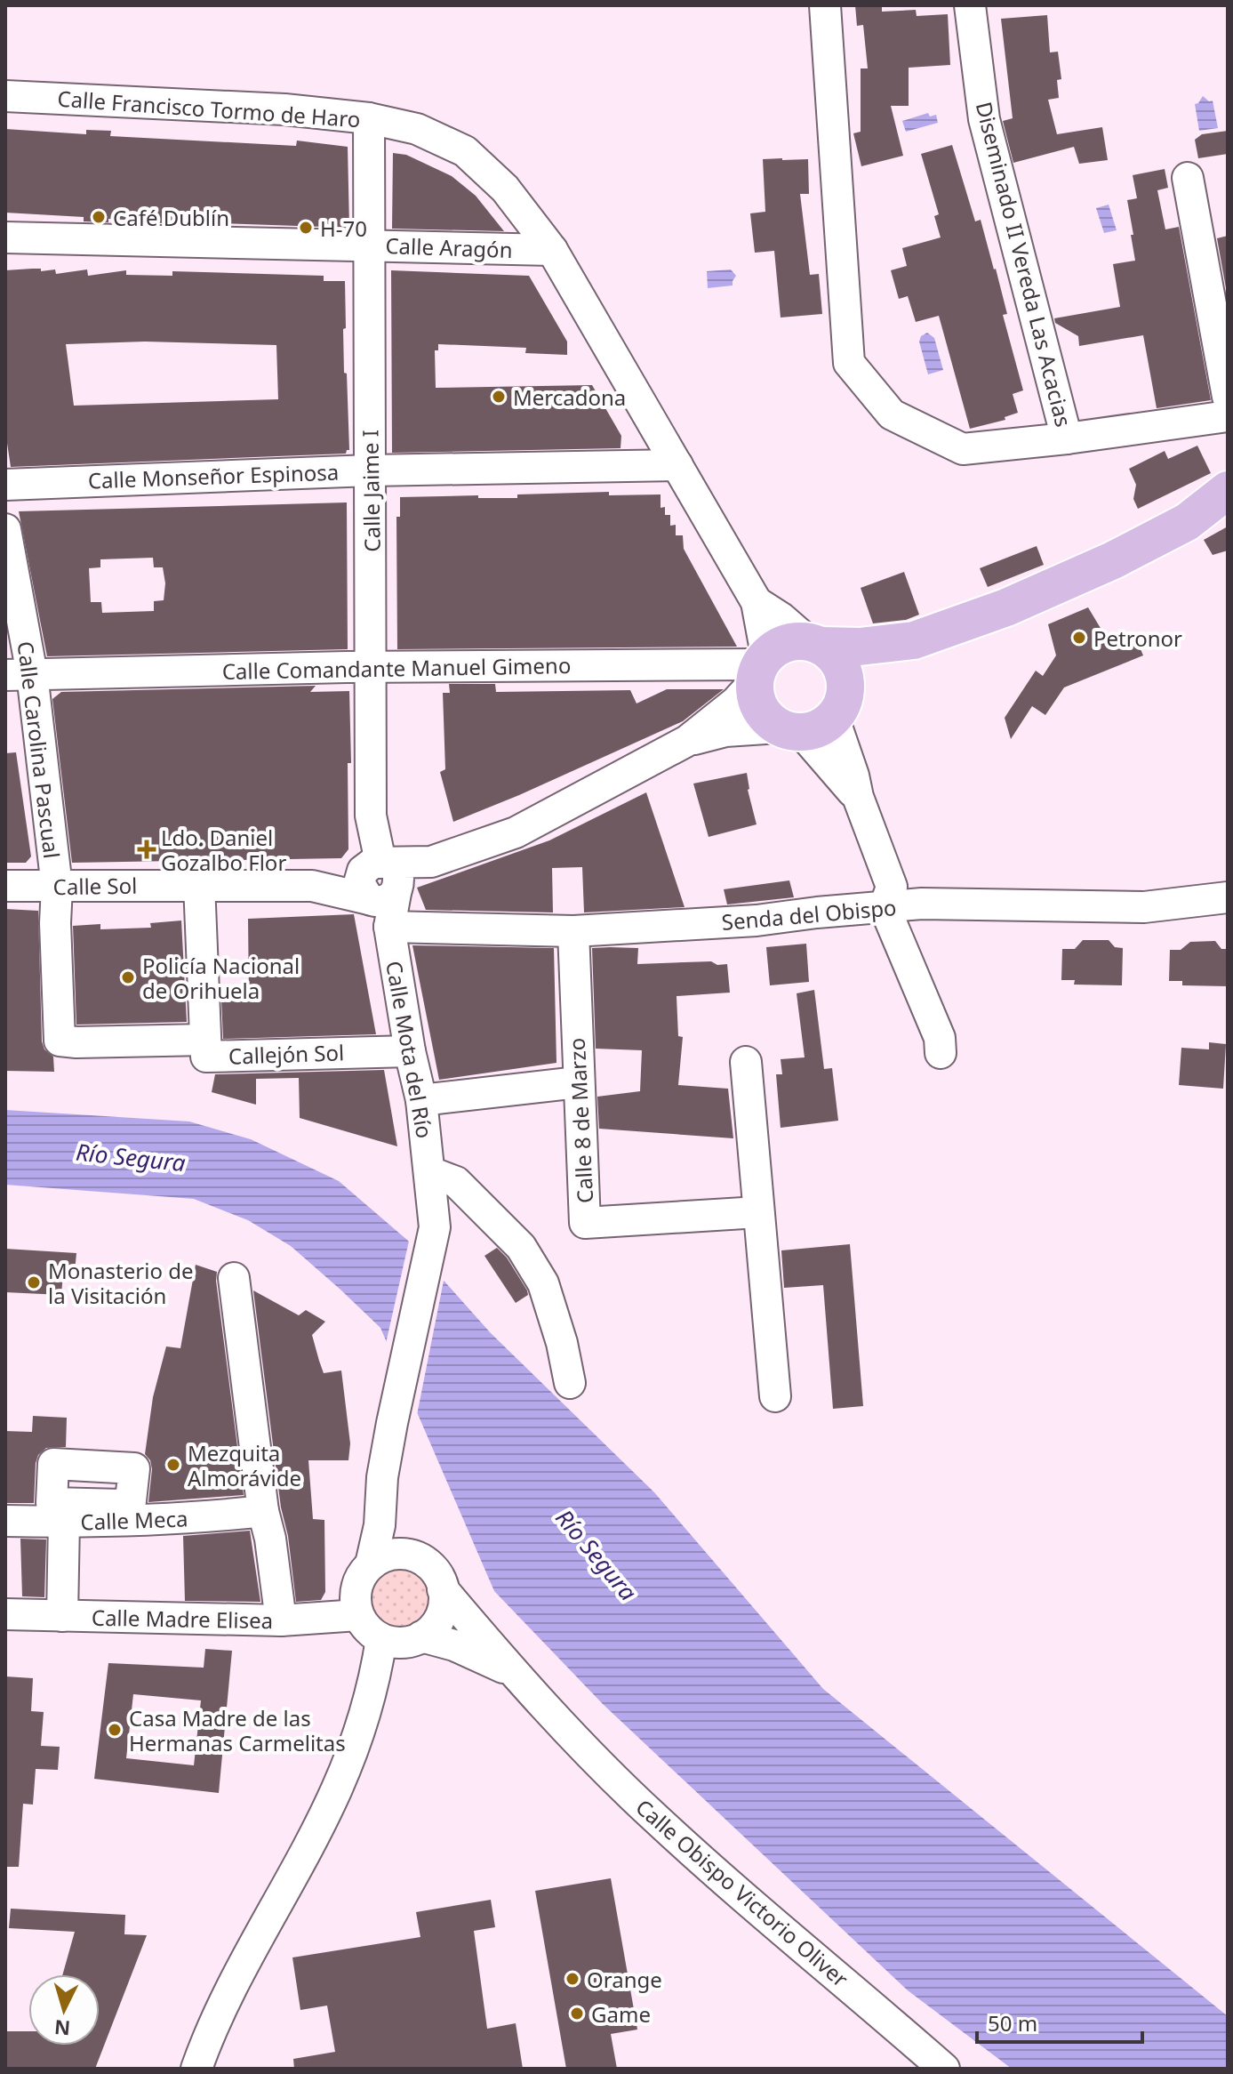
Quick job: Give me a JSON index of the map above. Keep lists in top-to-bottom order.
{
  "streets": {
    "street": [
      "Calle Francisco Tormo de Haro",
      "Calle Aragón",
      "Diseminado II Vereda Las Acacias",
      "Calle Monseñor Espinosa",
      "Calle Jaime I",
      "Calle Comandante Manuel Gimeno",
      "Calle Carolina Pascual",
      "Calle Sol",
      "Senda del Obispo",
      "Calle Mota del Río",
      "Callejón Sol",
      "Calle 8 de Marzo",
      "Calle Meca",
      "Calle Madre Elisea",
      "Calle Obispo Victorio Oliver"
    ]
  },
  "crossings": [
    ["Calle Francisco Tormo de Haro", "Calle Aragón"],
    ["Calle Francisco Tormo de Haro", "Calle Monseñor Espinosa"],
    ["Calle Francisco Tormo de Haro", "Calle Jaime I"],
    ["Calle Francisco Tormo de Haro", "Calle Comandante Manuel Gimeno"],
    ["Calle Aragón", "Calle Jaime I"],
    ["Calle Monseñor Espinosa", "Calle Jaime I"],
    ["Calle Jaime I", "Calle Comandante Manuel Gimeno"],
    ["Calle Jaime I", "Calle Sol"],
    ["Calle Jaime I", "Calle Mota del Río"],
    ["Calle Comandante Manuel Gimeno", "Calle Carolina Pascual"],
    ["Calle Carolina Pascual", "Calle Sol"],
    ["Calle Carolina Pascual", "Callejón Sol"],
    ["Calle Sol", "Calle Mota del Río"],
    ["Calle Sol", "Callejón Sol"],
    ["Senda del Obispo", "Calle Mota del Río"],
    ["Senda del Obispo", "Calle 8 de Marzo"],
    ["Calle Mota del Río", "Callejón Sol"],
    ["Calle Madre Elisea", "Calle Obispo Victorio Oliver"]
  ],
  "water": ["Río Segura"],
  "places": {
    "other": [
      "Café Dublín",
      "H-70",
      "Mercadona",
      "Petronor",
      "Policía Nacional de Orihuela",
      "Monasterio de la Visitación",
      "Mezquita Almorávide",
      "Casa Madre de las Hermanas Carmelitas",
      "Orange",
      "Game"
    ],
    "health": ["Ldo. Daniel Gozalbo Flor"]
  },
  "scale_bar": "50 m",
  "north": "bottom"
}
